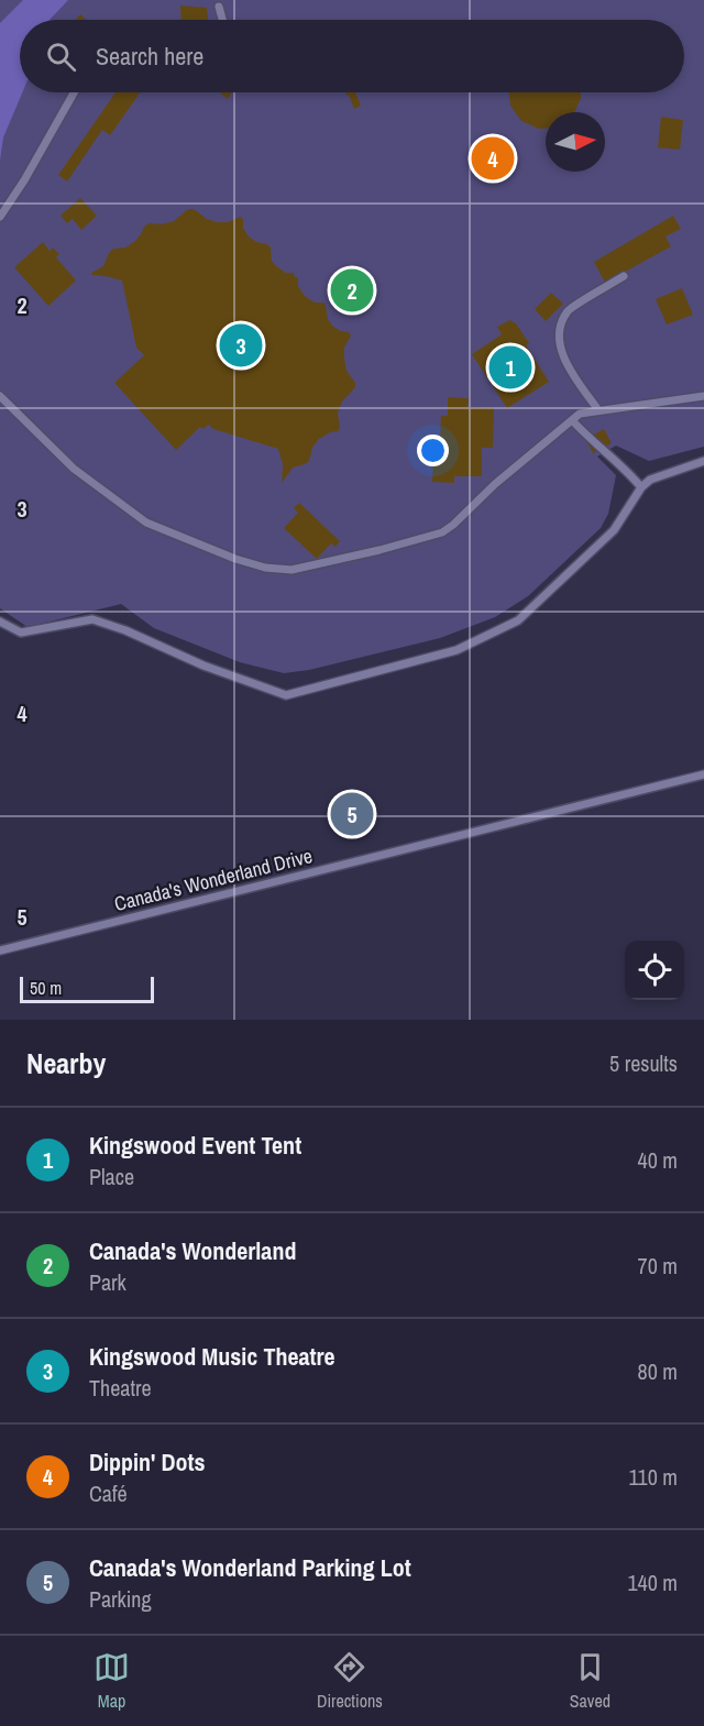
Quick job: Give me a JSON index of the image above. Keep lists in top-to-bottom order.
{
  "streets": {
    "lane": ["Canada's Wonderland Drive"]
  },
  "scale_bar": "50 m",
  "north": "right",
  "page": {
    "search": "Search here",
    "pins": [
      "4",
      "2",
      "3",
      "1",
      "5"
    ],
    "scale": "50 m",
    "heading": ["Nearby", "5 results"],
    "list": [
      {
        "mark": "1",
        "name": "Kingswood Event Tent",
        "note": "Place",
        "value": "40 m"
      },
      {
        "mark": "2",
        "name": "Canada's Wonderland",
        "note": "Park",
        "value": "70 m"
      },
      {
        "mark": "3",
        "name": "Kingswood Music Theatre",
        "note": "Theatre",
        "value": "80 m"
      },
      {
        "mark": "4",
        "name": "Dippin' Dots",
        "note": "Café",
        "value": "110 m"
      },
      {
        "mark": "5",
        "name": "Canada's Wonderland Parking Lot",
        "note": "Parking",
        "value": "140 m"
      }
    ],
    "nav": ["Map", "Directions", "Saved"]
  },
  "grid": {
    "rows": [
      "2",
      "3",
      "4",
      "5"
    ]
  }
}
